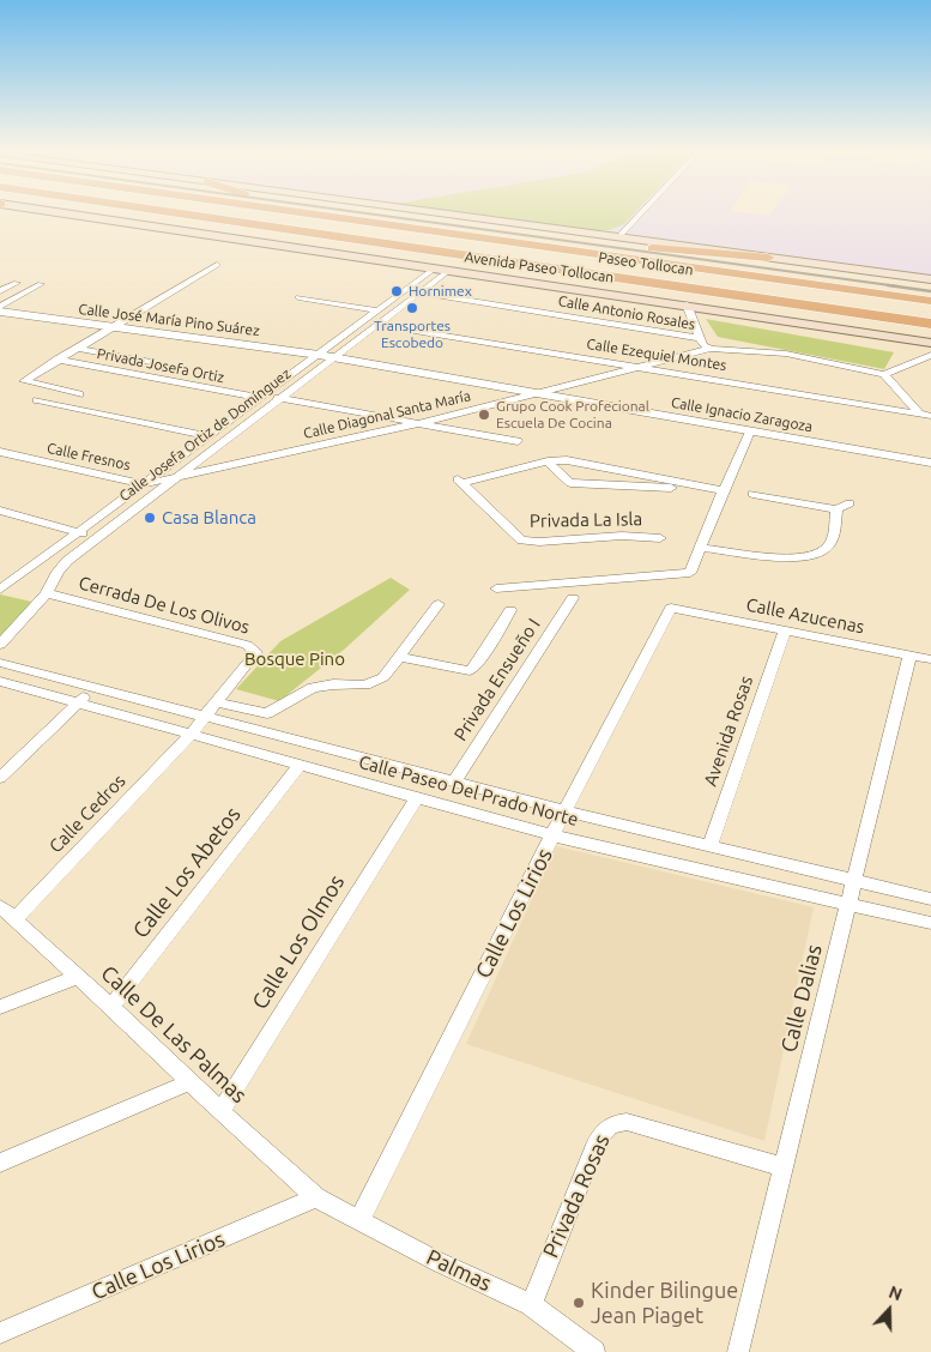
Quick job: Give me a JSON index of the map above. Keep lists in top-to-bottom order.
{
  "streets": {
    "highway": ["Paseo Tollocan"],
    "main road": ["Avenida Paseo Tollocan"],
    "street": [
      "Calle Antonio Rosales",
      "Calle José María Pino Suárez",
      "Calle Ezequiel Montes",
      "Privada Josefa Ortiz",
      "Calle Diagonal Santa María",
      "Calle Ignacio Zaragoza",
      "Calle Josefa Ortiz de Domínguez",
      "Calle Fresnos",
      "Privada La Isla",
      "Cerrada De Los Olivos",
      "Calle Azucenas",
      "Privada Ensueño I",
      "Avenida Rosas",
      "Calle Paseo Del Prado Norte",
      "Calle Cedros",
      "Calle Los Abetos",
      "Calle Los Lirios",
      "Calle Los Olmos",
      "Calle Dalias",
      "Calle De Las Palmas",
      "Privada Rosas",
      "Palmas"
    ]
  },
  "crossings": [
    ["Avenida Paseo Tollocan", "Calle Josefa Ortiz de Domínguez"],
    ["Calle Antonio Rosales", "Calle Diagonal Santa María"],
    ["Calle Antonio Rosales", "Calle Josefa Ortiz de Domínguez"],
    ["Calle José María Pino Suárez", "Calle Ignacio Zaragoza"],
    ["Calle José María Pino Suárez", "Calle Josefa Ortiz de Domínguez"],
    ["Calle Ezequiel Montes", "Calle Diagonal Santa María"],
    ["Calle Ezequiel Montes", "Calle Josefa Ortiz de Domínguez"],
    ["Privada Josefa Ortiz", "Calle Josefa Ortiz de Domínguez"],
    ["Calle Diagonal Santa María", "Calle Ignacio Zaragoza"],
    ["Calle Diagonal Santa María", "Calle Josefa Ortiz de Domínguez"],
    ["Calle Diagonal Santa María", "Calle Fresnos"],
    ["Calle Ignacio Zaragoza", "Calle Josefa Ortiz de Domínguez"],
    ["Calle Josefa Ortiz de Domínguez", "Calle Fresnos"],
    ["Calle Josefa Ortiz de Domínguez", "Cerrada De Los Olivos"],
    ["Cerrada De Los Olivos", "Calle Paseo Del Prado Norte"],
    ["Cerrada De Los Olivos", "Calle Cedros"],
    ["Calle Azucenas", "Avenida Rosas"],
    ["Calle Azucenas", "Calle Los Lirios"],
    ["Calle Azucenas", "Calle Dalias"],
    ["Privada Ensueño I", "Calle Paseo Del Prado Norte"],
    ["Avenida Rosas", "Calle Paseo Del Prado Norte"],
    ["Calle Paseo Del Prado Norte", "Calle Cedros"],
    ["Calle Paseo Del Prado Norte", "Calle Los Abetos"],
    ["Calle Paseo Del Prado Norte", "Calle Los Lirios"],
    ["Calle Paseo Del Prado Norte", "Calle Los Olmos"],
    ["Calle Paseo Del Prado Norte", "Calle Dalias"],
    ["Calle Cedros", "Calle De Las Palmas"],
    ["Calle Los Abetos", "Calle De Las Palmas"],
    ["Calle Los Lirios", "Calle De Las Palmas"],
    ["Calle Los Lirios", "Palmas"],
    ["Calle Los Olmos", "Calle De Las Palmas"],
    ["Calle Dalias", "Privada Rosas"],
    ["Calle De Las Palmas", "Palmas"],
    ["Privada Rosas", "Palmas"]
  ],
  "parks": ["Bosque Pino"],
  "places": [
    "Hornimex",
    "Transportes Escobedo",
    "Grupo Cook Profecional Escuela De Cocina",
    "Casa Blanca",
    "Kinder Bilingue Jean Piaget"
  ],
  "north": "top"
}
